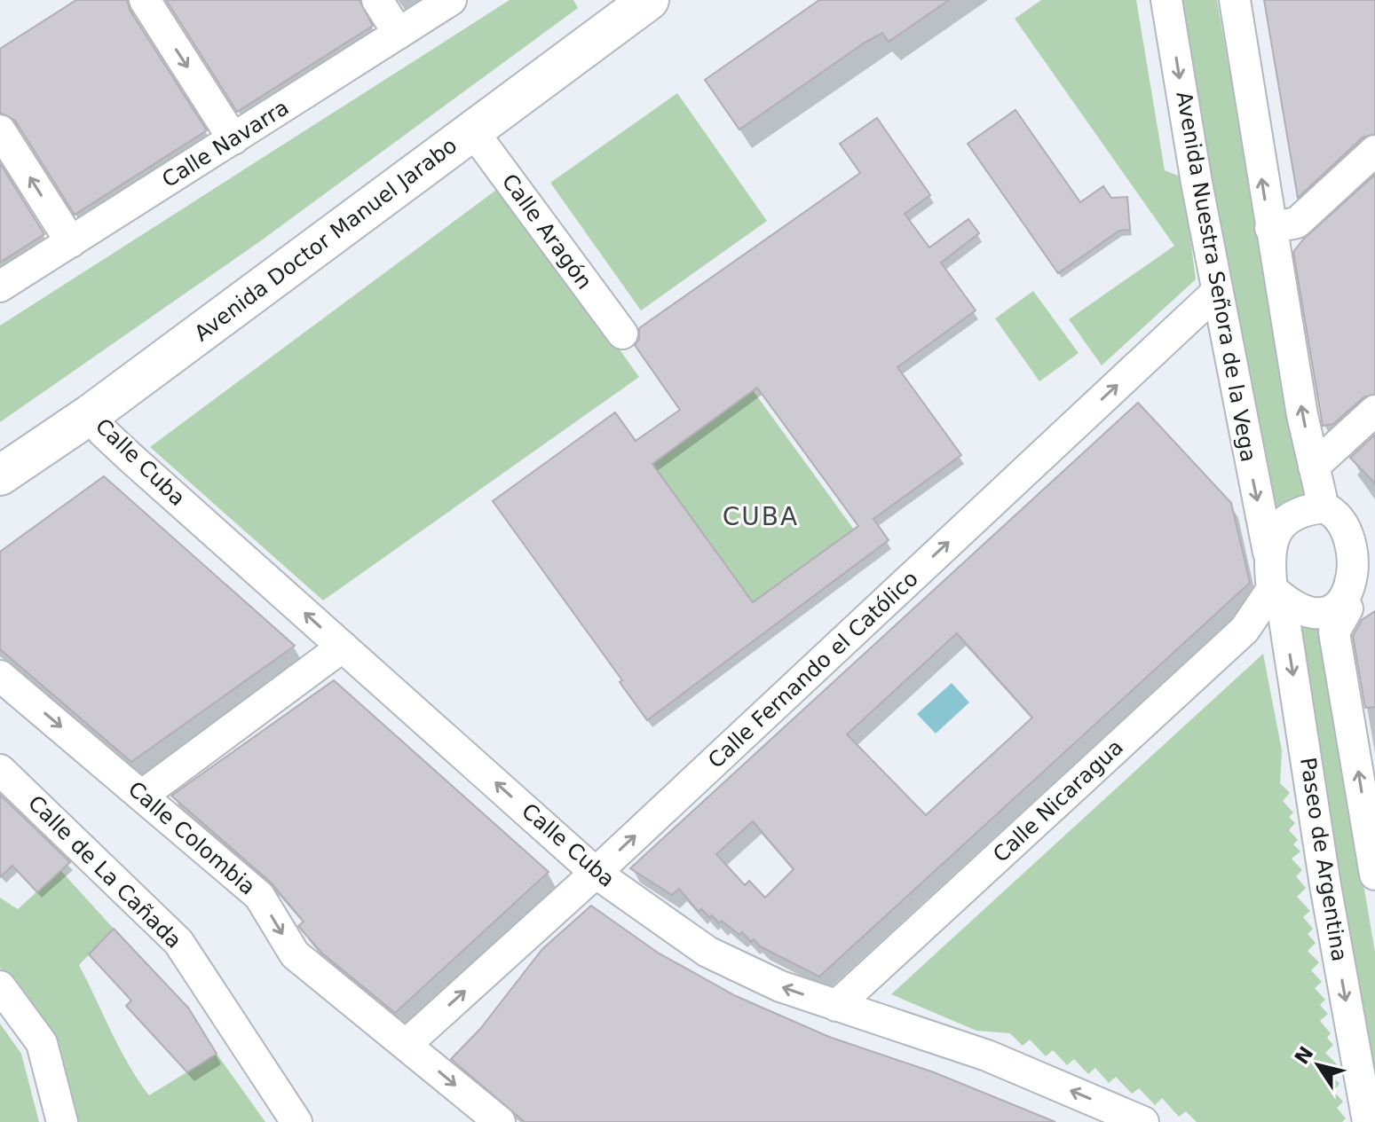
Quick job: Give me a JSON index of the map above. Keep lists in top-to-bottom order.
{
  "streets": {
    "street": [
      "Calle Navarra",
      "Calle Aragón",
      "Avenida Doctor Manuel Jarabo",
      "Avenida Nuestra Señora de la Vega",
      "Calle Cuba",
      "Calle Fernando el Católico",
      "Calle Nicaragua",
      "Calle Colombia",
      "Paseo de Argentina",
      "Calle de La Cañada"
    ]
  },
  "crossings": [
    ["Calle Aragón", "Avenida Doctor Manuel Jarabo"],
    ["Avenida Doctor Manuel Jarabo", "Calle Cuba"],
    ["Avenida Nuestra Señora de la Vega", "Calle Fernando el Católico"],
    ["Avenida Nuestra Señora de la Vega", "Calle Nicaragua"],
    ["Avenida Nuestra Señora de la Vega", "Paseo de Argentina"],
    ["Calle Cuba", "Calle Fernando el Católico"],
    ["Calle Cuba", "Calle Nicaragua"],
    ["Calle Fernando el Católico", "Calle Colombia"],
    ["Calle Nicaragua", "Paseo de Argentina"]
  ],
  "one_way": ["Calle Cuba", "Calle Fernando el Católico", "Calle Colombia"],
  "districts": ["CUBA"],
  "north": "top left"
}
